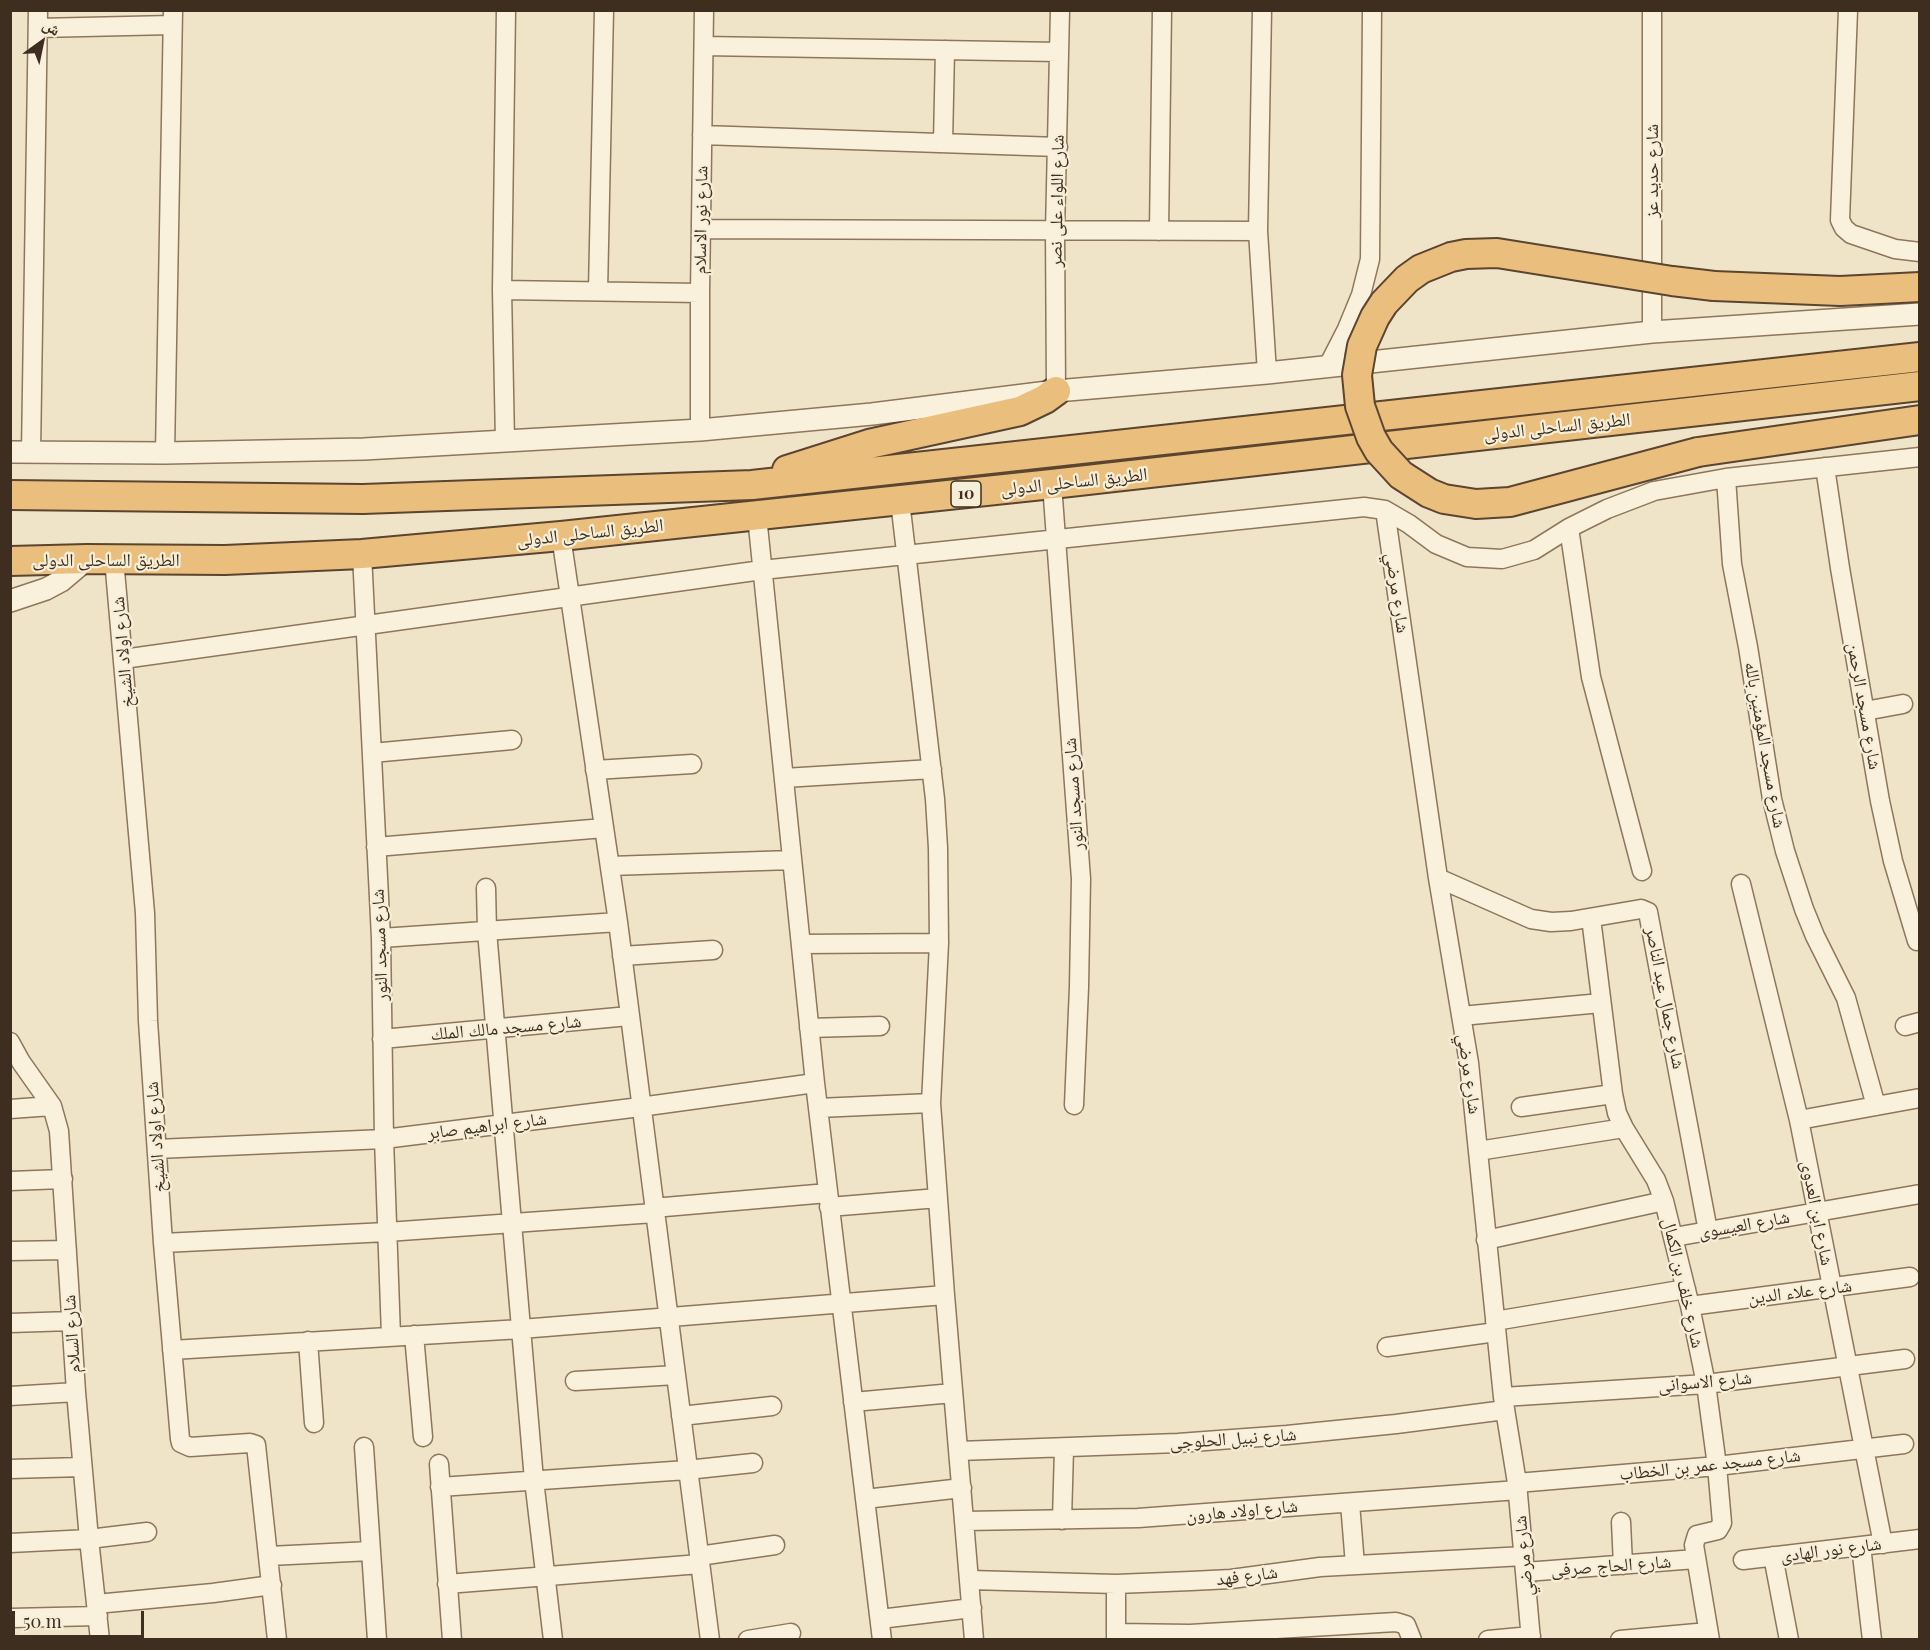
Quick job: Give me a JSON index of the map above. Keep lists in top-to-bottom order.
{
  "streets": {
    "highway": ["الطريق الساحلى الدولى", "10"],
    "street": [
      "شارع حديد عز",
      "شارع اللواء على نصر",
      "شارع نور الاسلام",
      "شارع مرضي",
      "شارع اولاد الشيخ",
      "شارع مسجد الرحمن",
      "شارع مسجد المؤمنين بالله",
      "شارع مسجد النور",
      "شارع جمال عبد الناصر",
      "شارع مسجد مالك الملك",
      "شارع ابراهيم صابر",
      "شارع ابن العدوى",
      "شارع العيسوى",
      "شارع خلف بن الكمال",
      "شارع علاء الدين",
      "شارع السلام",
      "شارع الاسوانى",
      "شارع نبيل الحلوجى",
      "شارع مسجد عمر بن الخطاب",
      "شارع اولاد هارون",
      "شارع نور الهادى",
      "شارع الحاج صرفى",
      "شارع فهد"
    ]
  },
  "crossings": [
    ["الطريق الساحلى الدولى", "شارع اولاد الشيخ"],
    ["الطريق الساحلى الدولى", "شارع مسجد النور"],
    ["شارع مرضي", "شارع جمال عبد الناصر"],
    ["شارع مرضي", "شارع علاء الدين"],
    ["شارع مرضي", "شارع الاسوانى"],
    ["شارع مرضي", "شارع نبيل الحلوجى"],
    ["شارع مرضي", "شارع مسجد عمر بن الخطاب"],
    ["شارع مرضي", "شارع اولاد هارون"],
    ["شارع مرضي", "شارع الحاج صرفى"],
    ["شارع مرضي", "شارع فهد"],
    ["شارع اولاد الشيخ", "شارع ابراهيم صابر"],
    ["شارع مسجد النور", "شارع مسجد مالك الملك"],
    ["شارع مسجد النور", "شارع ابراهيم صابر"],
    ["شارع جمال عبد الناصر", "شارع العيسوى"],
    ["شارع جمال عبد الناصر", "شارع خلف بن الكمال"],
    ["شارع ابن العدوى", "شارع العيسوى"],
    ["شارع ابن العدوى", "شارع علاء الدين"],
    ["شارع ابن العدوى", "شارع الاسوانى"],
    ["شارع ابن العدوى", "شارع مسجد عمر بن الخطاب"],
    ["شارع ابن العدوى", "شارع نور الهادى"],
    ["شارع العيسوى", "شارع خلف بن الكمال"],
    ["شارع خلف بن الكمال", "شارع علاء الدين"],
    ["شارع خلف بن الكمال", "شارع الاسوانى"],
    ["شارع خلف بن الكمال", "شارع مسجد عمر بن الخطاب"],
    ["شارع خلف بن الكمال", "شارع الحاج صرفى"],
    ["شارع الاسوانى", "شارع نبيل الحلوجى"],
    ["شارع مسجد عمر بن الخطاب", "شارع اولاد هارون"],
    ["شارع الحاج صرفى", "شارع فهد"]
  ],
  "scale_bar": "50 m",
  "north": "top right"
}
